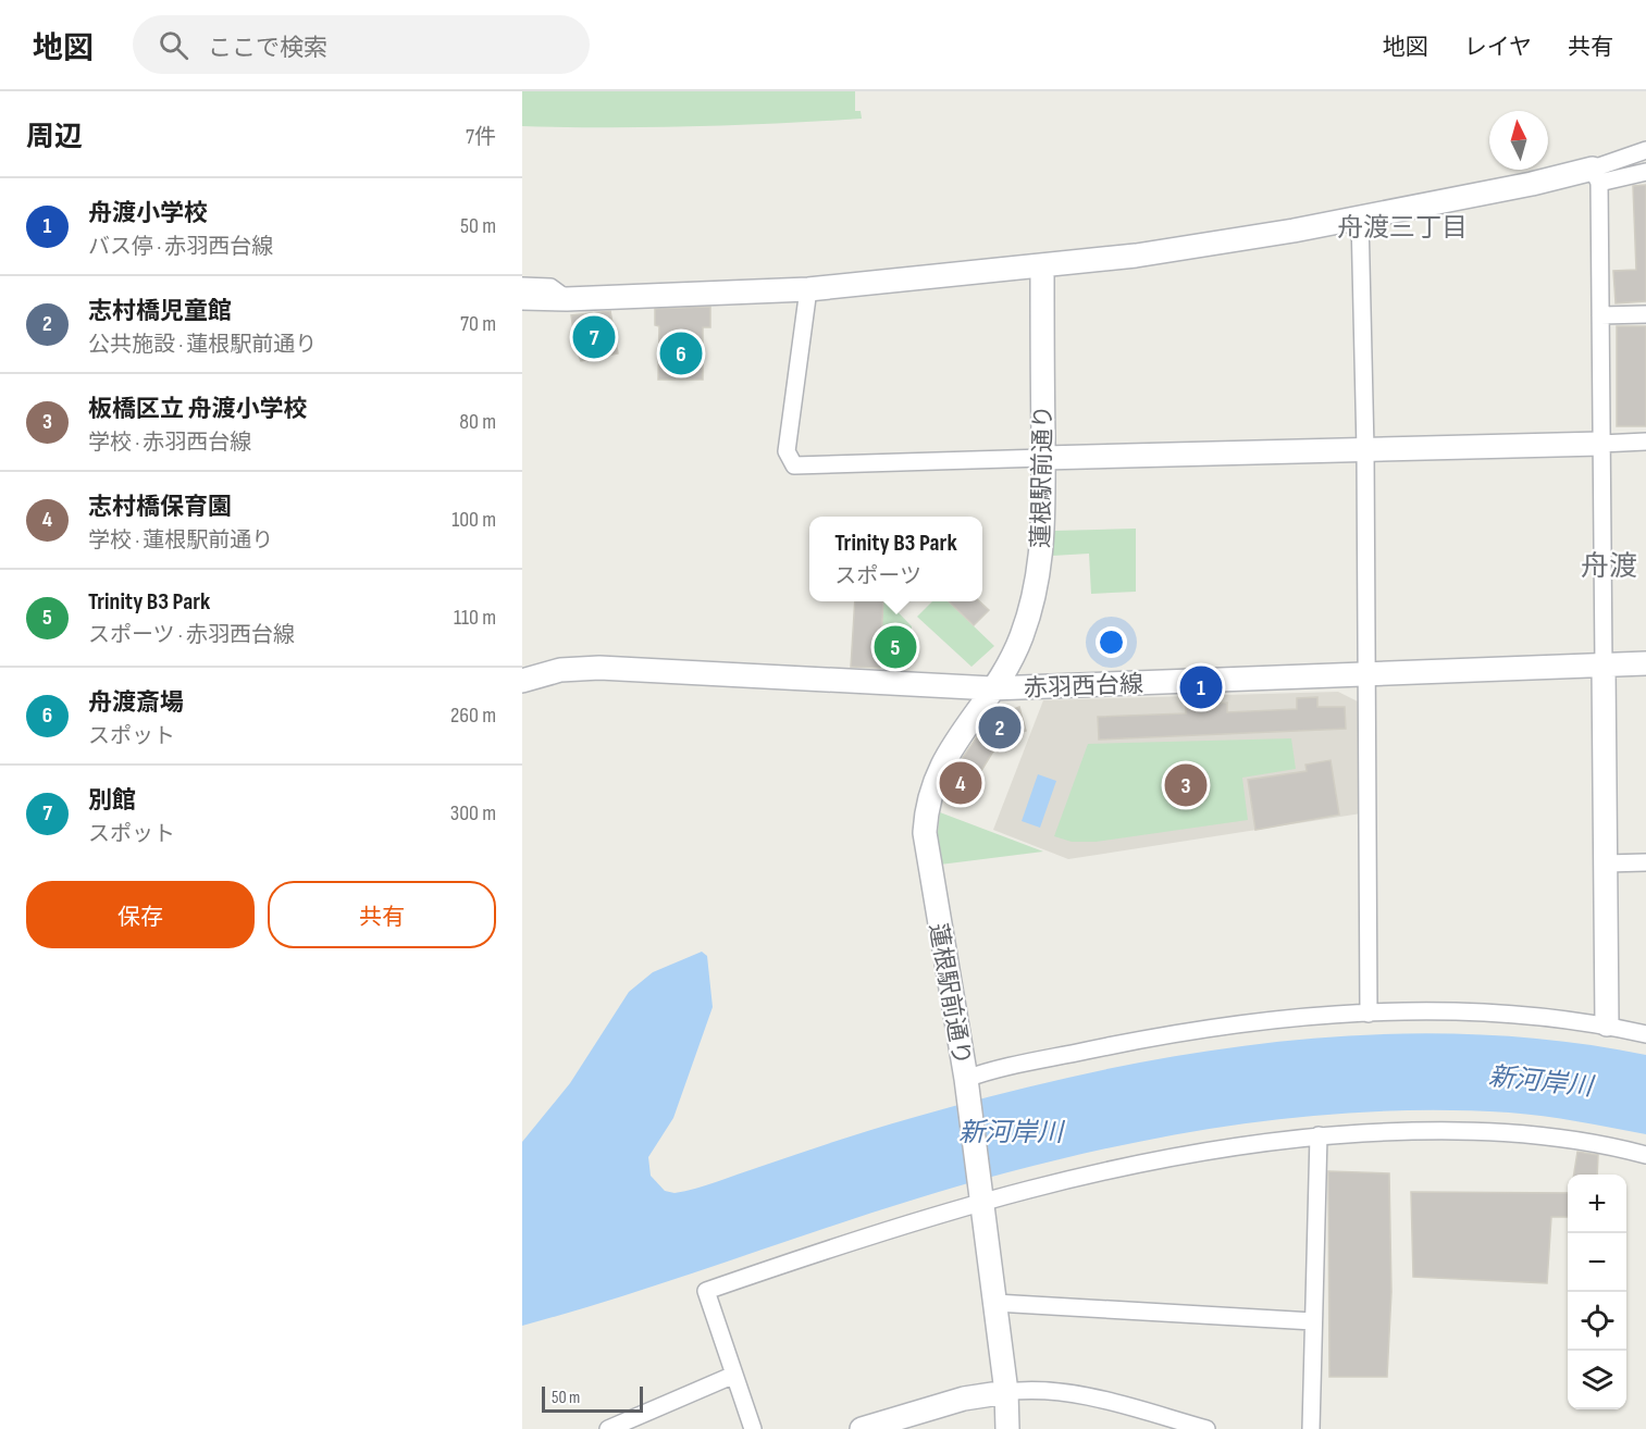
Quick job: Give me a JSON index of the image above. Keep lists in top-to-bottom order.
{
  "streets": {
    "street": ["蓮根駅前通り", "赤羽西台線"]
  },
  "crossings": [
    ["蓮根駅前通り", "赤羽西台線"]
  ],
  "districts": ["舟渡三丁目", "舟渡"],
  "water": ["新河岸川"],
  "scale_bar": "50 m",
  "north": "top",
  "page": {
    "header": "地図",
    "search": "ここで検索",
    "nav": ["地図", "レイヤ", "共有"],
    "heading": ["周辺", "7件"],
    "list": [
      {
        "mark": "1",
        "name": "舟渡小学校",
        "note": "バス停 · 赤羽西台線",
        "value": "50 m"
      },
      {
        "mark": "2",
        "name": "志村橋児童館",
        "note": "公共施設 · 蓮根駅前通り",
        "value": "70 m"
      },
      {
        "mark": "3",
        "name": "板橋区立 舟渡小学校",
        "note": "学校 · 赤羽西台線",
        "value": "80 m"
      },
      {
        "mark": "4",
        "name": "志村橋保育園",
        "note": "学校 · 蓮根駅前通り",
        "value": "100 m"
      },
      {
        "mark": "5",
        "name": "Trinity B3 Park",
        "note": "スポーツ · 赤羽西台線",
        "value": "110 m"
      },
      {
        "mark": "6",
        "name": "舟渡斎場",
        "note": "スポット",
        "value": "260 m"
      },
      {
        "mark": "7",
        "name": "別館",
        "note": "スポット",
        "value": "300 m"
      }
    ],
    "pins": [
      "7",
      "6",
      "5",
      "1",
      "2",
      "4",
      "3"
    ],
    "popup": ["Trinity B3 Park", "スポーツ"],
    "buttons": ["保存", "共有"],
    "map_buttons": ["+", "−"],
    "scale": "50 m"
  }
}
